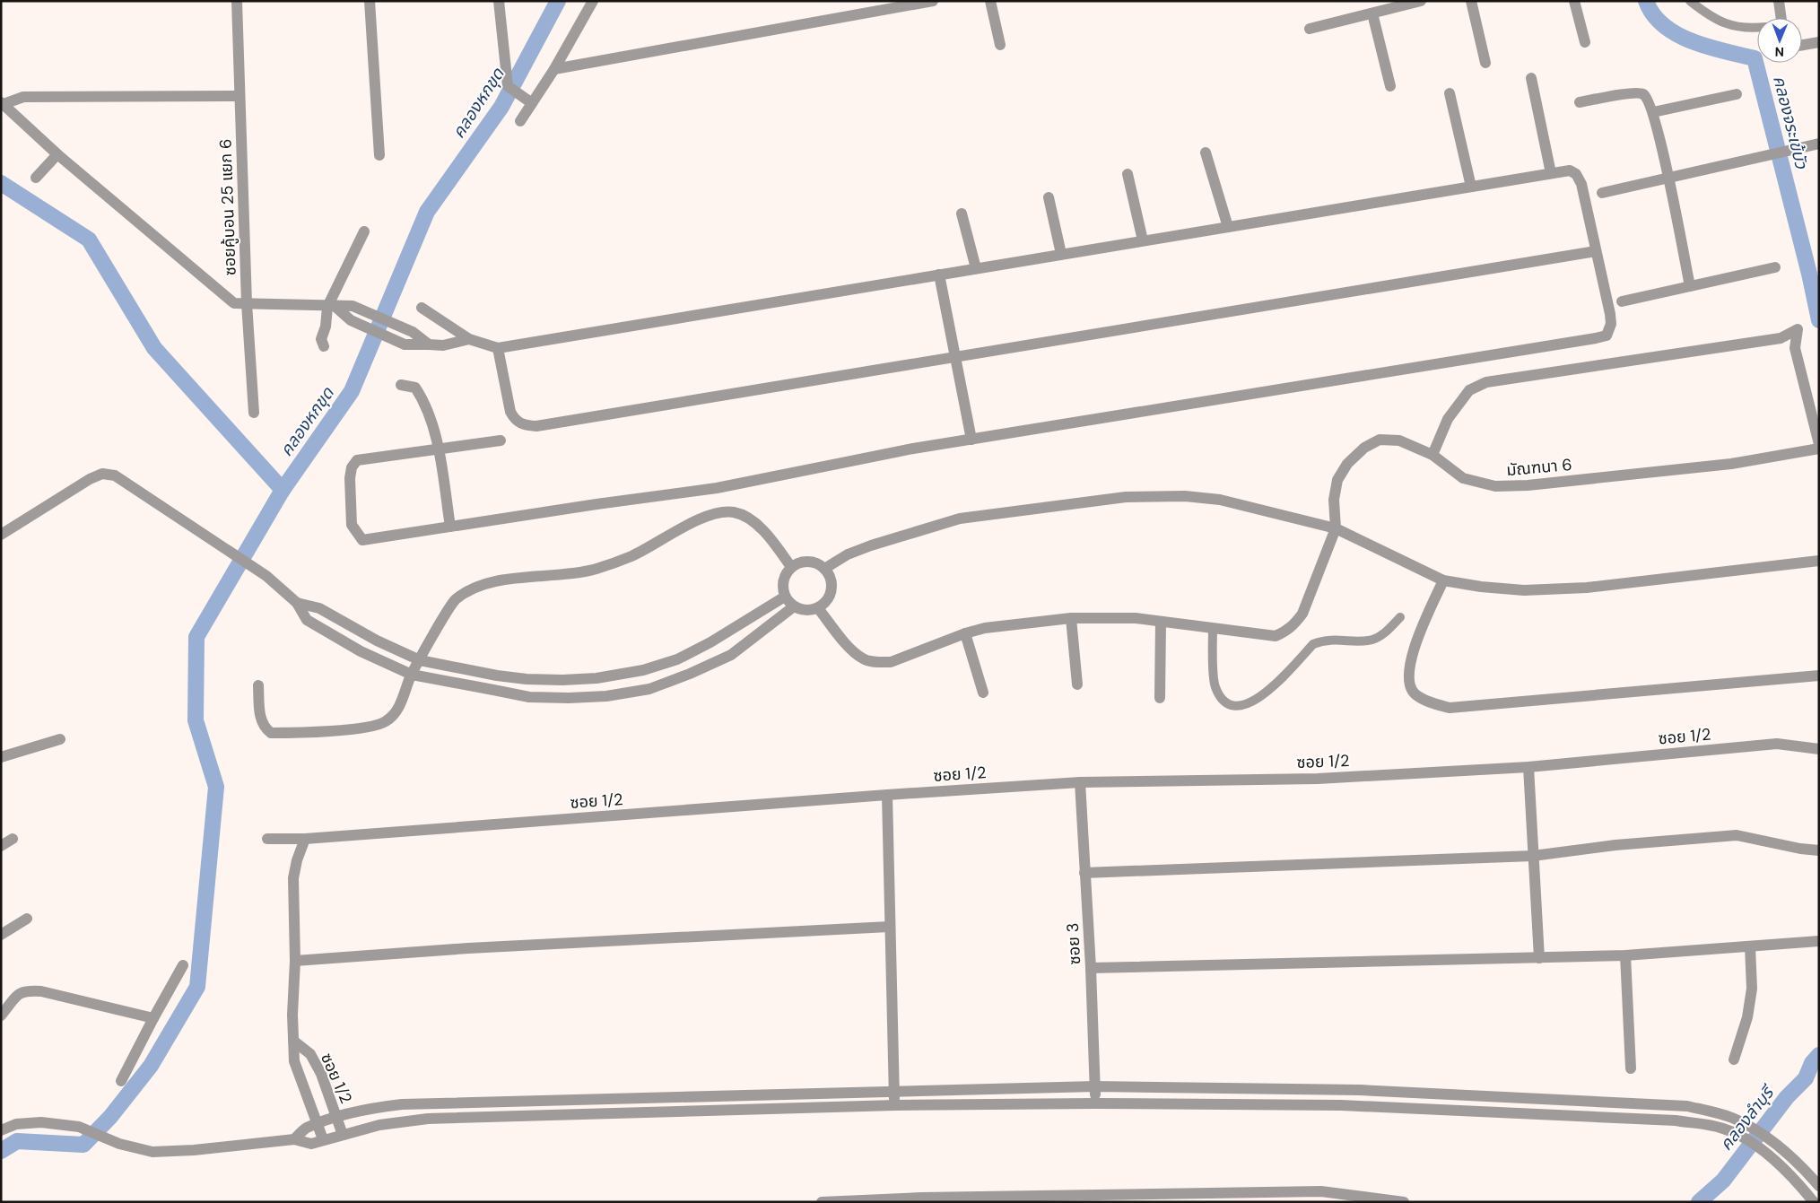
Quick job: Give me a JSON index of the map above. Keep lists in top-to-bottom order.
{
  "streets": {
    "street": [
      "ซอยคู้บอน 25 แยก 6",
      "มัณฑนา 6",
      "ซอย 1/2",
      "ซอย 3"
    ]
  },
  "crossings": [
    ["ซอย 1/2", "ซอย 3"]
  ],
  "water": ["คลองหกขุด", "คลองจระเข้บัว", "คลองลำบุรี"],
  "north": "bottom"
}
